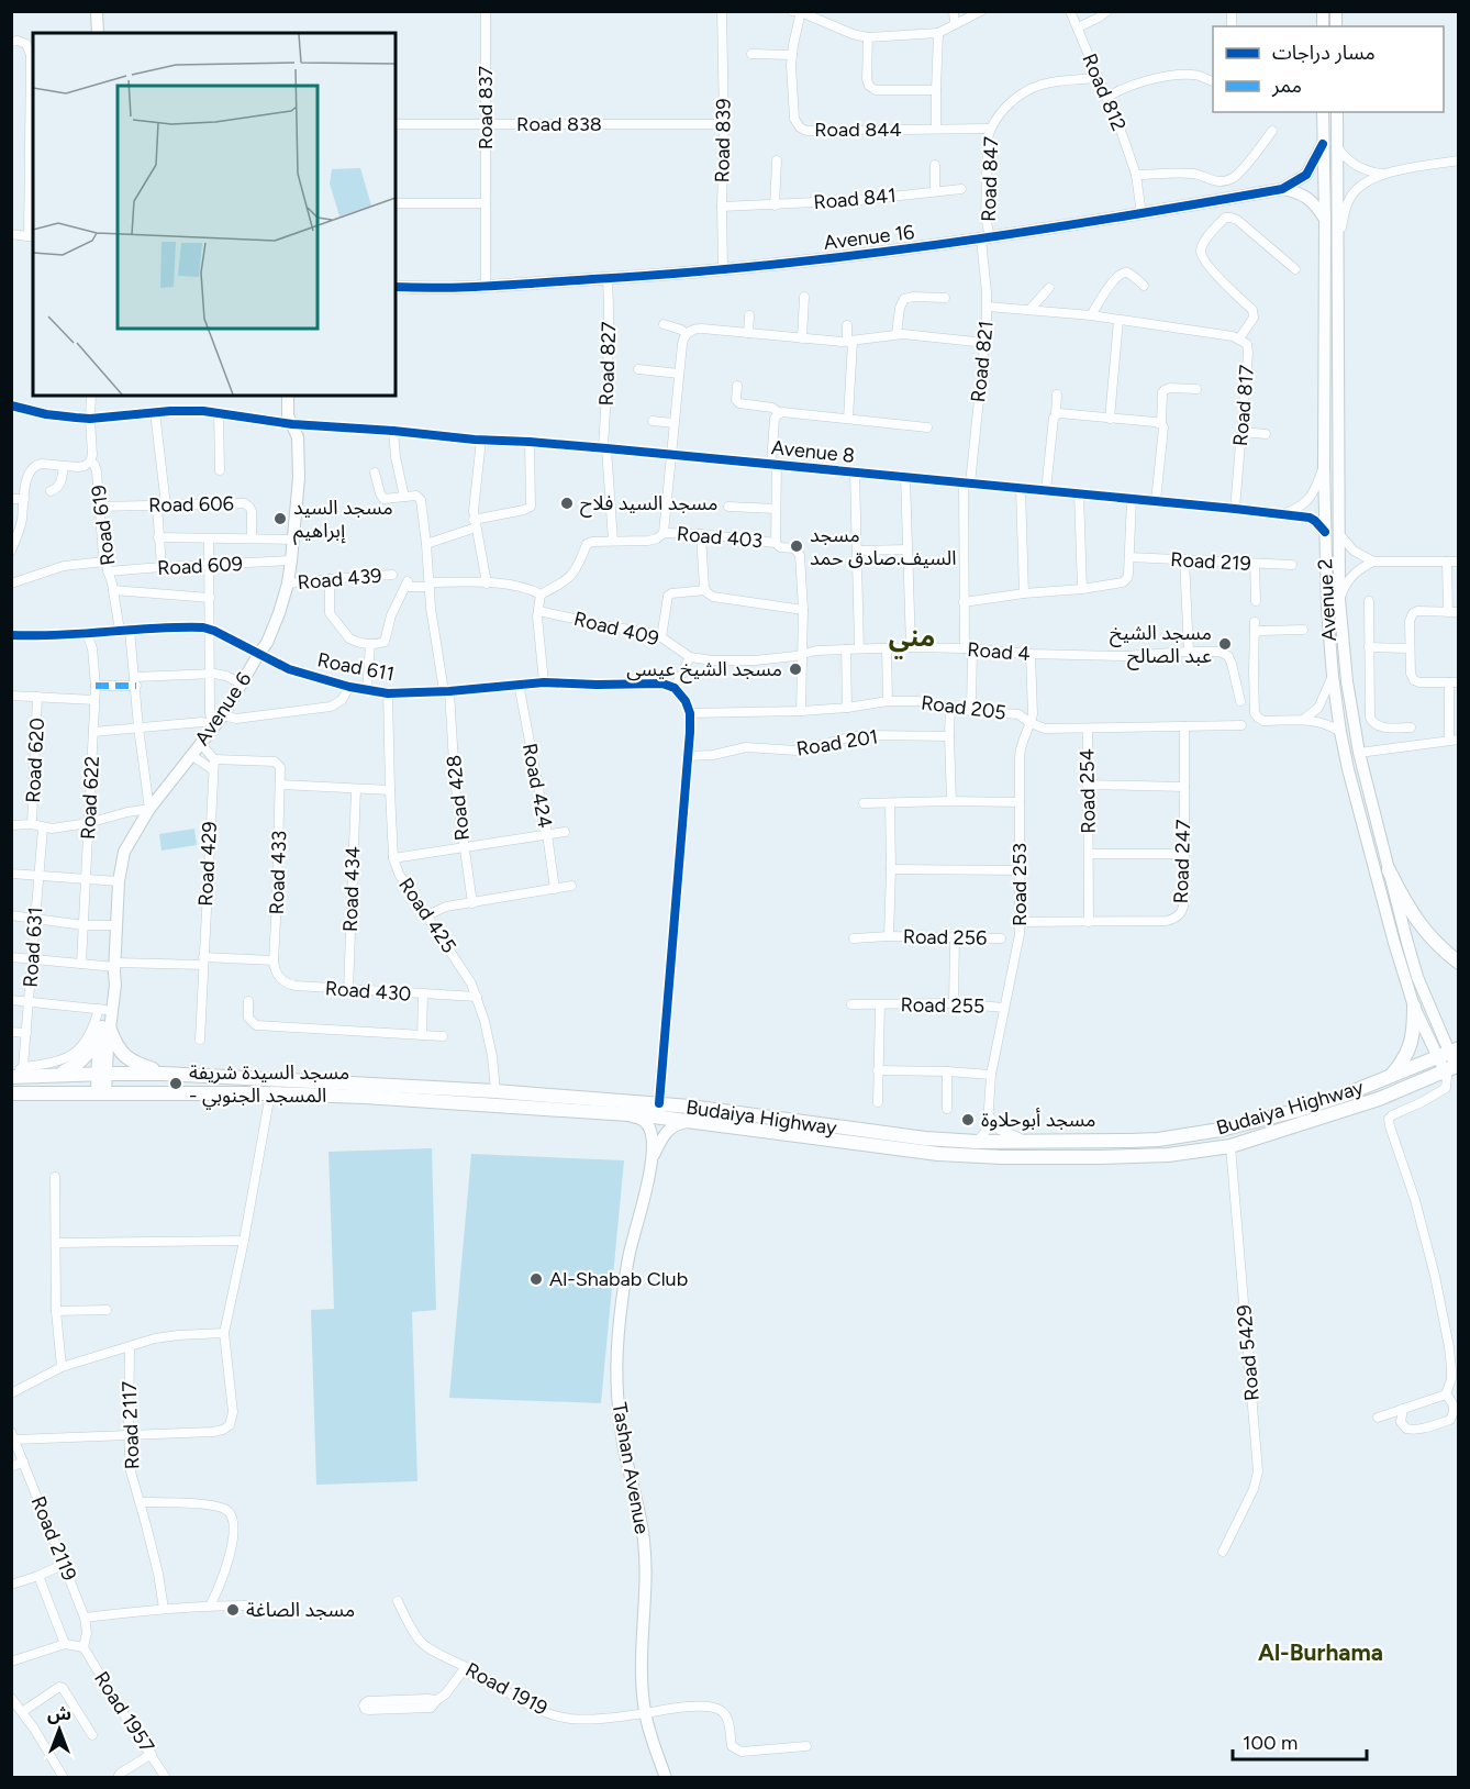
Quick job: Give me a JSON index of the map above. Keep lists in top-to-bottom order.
{
  "streets": {
    "main road": ["Budaiya Highway"],
    "street": [
      "Road 812",
      "Road 837",
      "Road 838",
      "Road 844",
      "Road 839",
      "Road 847",
      "Road 841",
      "Avenue 16",
      "Road 821",
      "Road 827",
      "Road 817",
      "Avenue 8",
      "Road 606",
      "Road 619",
      "Road 403",
      "Road 219",
      "Road 609",
      "Road 439",
      "Avenue 2",
      "Road 409",
      "Road 4",
      "Road 611",
      "Road 205",
      "Avenue 6",
      "Road 201",
      "Road 620",
      "Road 424",
      "Road 254",
      "Road 622",
      "Road 428",
      "Road 247",
      "Road 429",
      "Road 433",
      "Road 253",
      "Road 434",
      "Road 425",
      "Road 256",
      "Road 631",
      "Road 430",
      "Road 255",
      "Road 5429",
      "Road 2117",
      "Tashan Avenue",
      "Road 2119",
      "Road 1919",
      "Road 1957"
    ]
  },
  "crossings": [
    ["Road 812", "Road 847"],
    ["Road 812", "Avenue 16"],
    ["Road 837", "Road 838"],
    ["Road 837", "Avenue 16"],
    ["Road 838", "Road 839"],
    ["Road 844", "Road 847"],
    ["Road 839", "Road 841"],
    ["Road 839", "Avenue 16"],
    ["Road 847", "Avenue 16"],
    ["Road 847", "Road 821"],
    ["Avenue 16", "Road 821"],
    ["Avenue 16", "Road 827"],
    ["Avenue 16", "Avenue 2"],
    ["Road 821", "Road 817"],
    ["Road 821", "Avenue 8"],
    ["Road 821", "Road 4"],
    ["Road 821", "Road 205"],
    ["Road 827", "Avenue 8"],
    ["Road 817", "Avenue 8"],
    ["Avenue 8", "Road 619"],
    ["Avenue 8", "Road 403"],
    ["Avenue 8", "Avenue 2"],
    ["Avenue 8", "Avenue 6"],
    ["Road 606", "Road 619"],
    ["Road 619", "Road 609"],
    ["Road 619", "Road 611"],
    ["Road 609", "Avenue 6"],
    ["Road 439", "Avenue 6"],
    ["Avenue 2", "Budaiya Highway"],
    ["Road 409", "Road 4"],
    ["Road 4", "Road 253"],
    ["Road 611", "Avenue 6"],
    ["Road 611", "Road 424"],
    ["Road 611", "Road 622"],
    ["Road 611", "Road 428"],
    ["Road 611", "Road 425"],
    ["Road 205", "Road 254"],
    ["Road 205", "Road 247"],
    ["Road 205", "Road 253"],
    ["Avenue 6", "Budaiya Highway"],
    ["Road 620", "Road 622"],
    ["Road 254", "Road 247"],
    ["Road 247", "Road 253"],
    ["Road 433", "Road 430"],
    ["Road 253", "Road 255"],
    ["Road 253", "Budaiya Highway"],
    ["Road 434", "Road 430"],
    ["Road 425", "Road 430"],
    ["Road 425", "Budaiya Highway"],
    ["Budaiya Highway", "Road 5429"],
    ["Tashan Avenue", "Road 1919"],
    ["Road 2119", "Road 1957"]
  ],
  "districts": ["مني", "Al-Burhama"],
  "places": [
    "مسجد السيد فلاح",
    "مسجد السيد إبراهيم",
    "مسجد السيف.صادق حمد",
    "مسجد الشيخ عبد الصالح",
    "مسجد الشيخ عيسى",
    "مسجد السيدة شريفة - المسجد الجنوبي",
    "مسجد أبوحلاوة",
    "Al-Shabab Club",
    "مسجد الصاغة"
  ],
  "legend": ["مسار دراجات", "ممر"],
  "scale_bar": "100 m",
  "north": "top"
}
